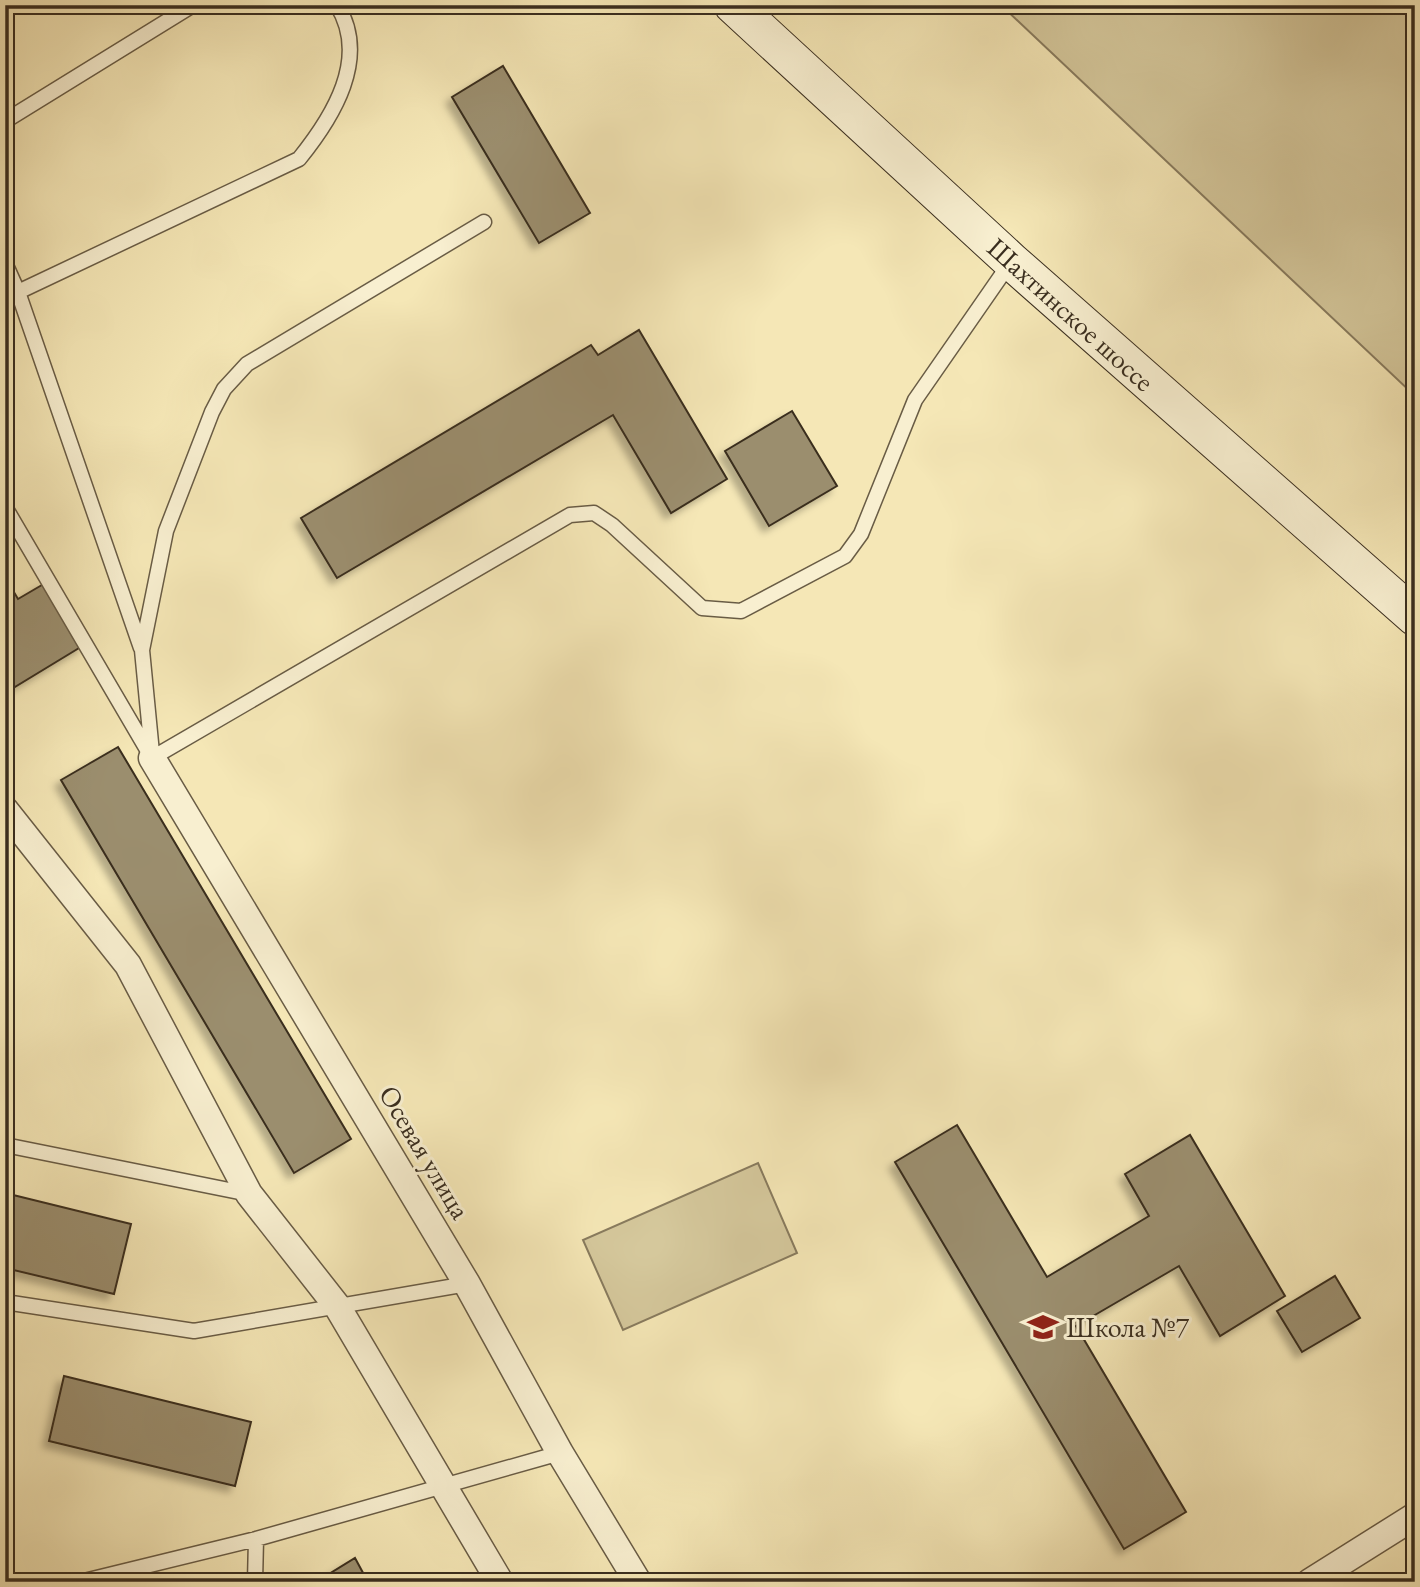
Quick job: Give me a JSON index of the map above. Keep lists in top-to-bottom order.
{
  "streets": {
    "main road": ["Шахтинское шоссе"],
    "street": ["Осевая улица"]
  },
  "places": {
    "school or university": ["Школа №7"]
  }
}
